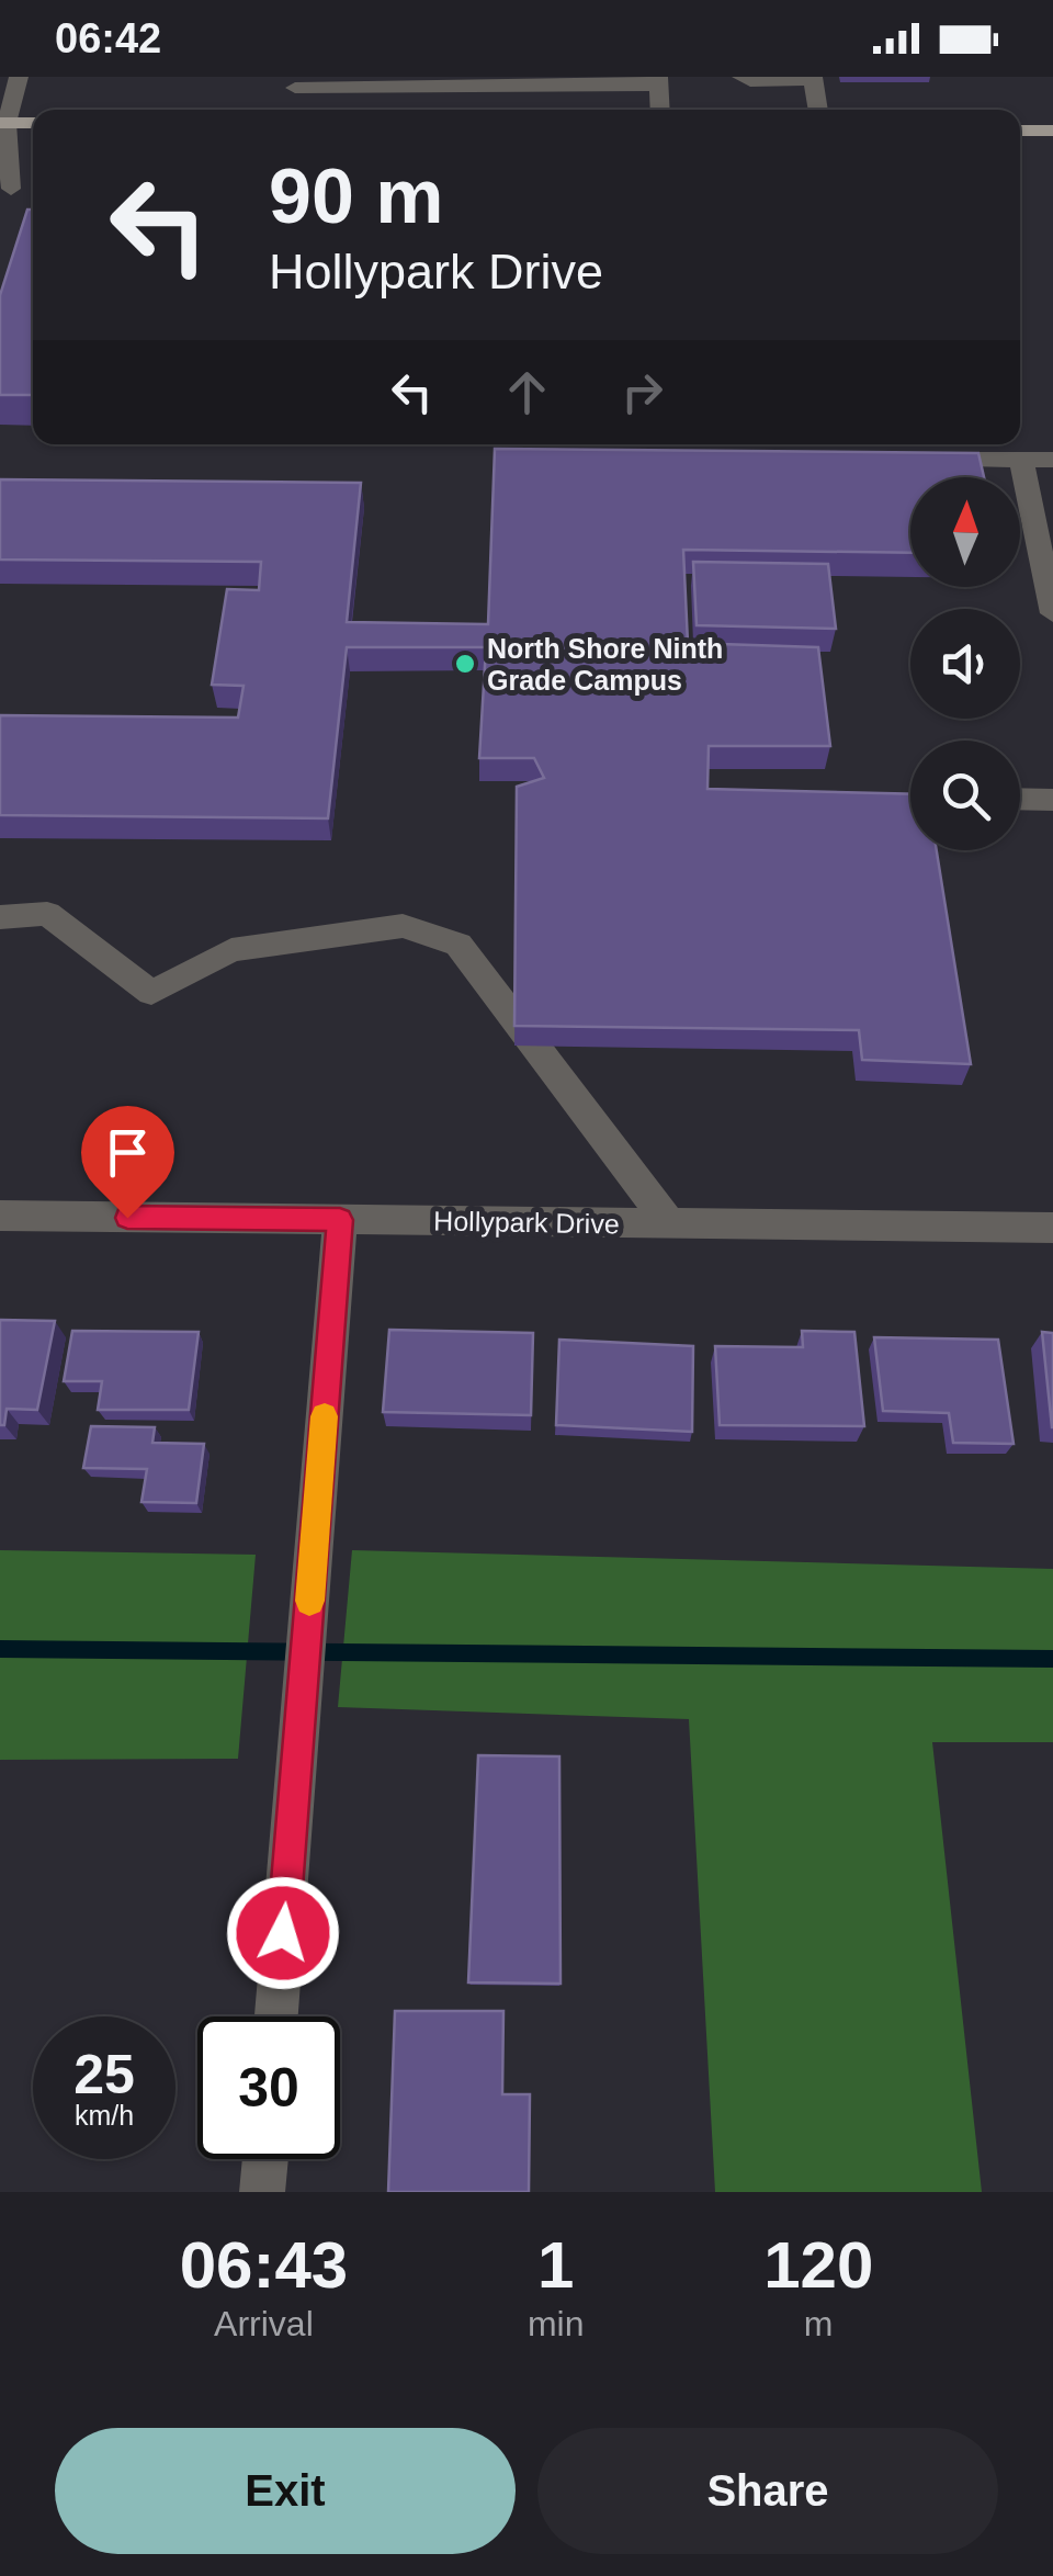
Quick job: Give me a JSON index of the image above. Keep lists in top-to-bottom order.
{
  "streets": {
    "street": ["Hollypark Drive"]
  },
  "places": ["North Shore Ninth Grade Campus"],
  "north": "top",
  "page": {
    "status": "06:42",
    "turn": ["90 m", "Hollypark Drive"],
    "speed": "25 km/h",
    "limit": "30",
    "eta": [
      "06:43",
      "Arrival",
      "1",
      "min",
      "120",
      "m"
    ],
    "buttons": ["Exit", "Share"]
  }
}
